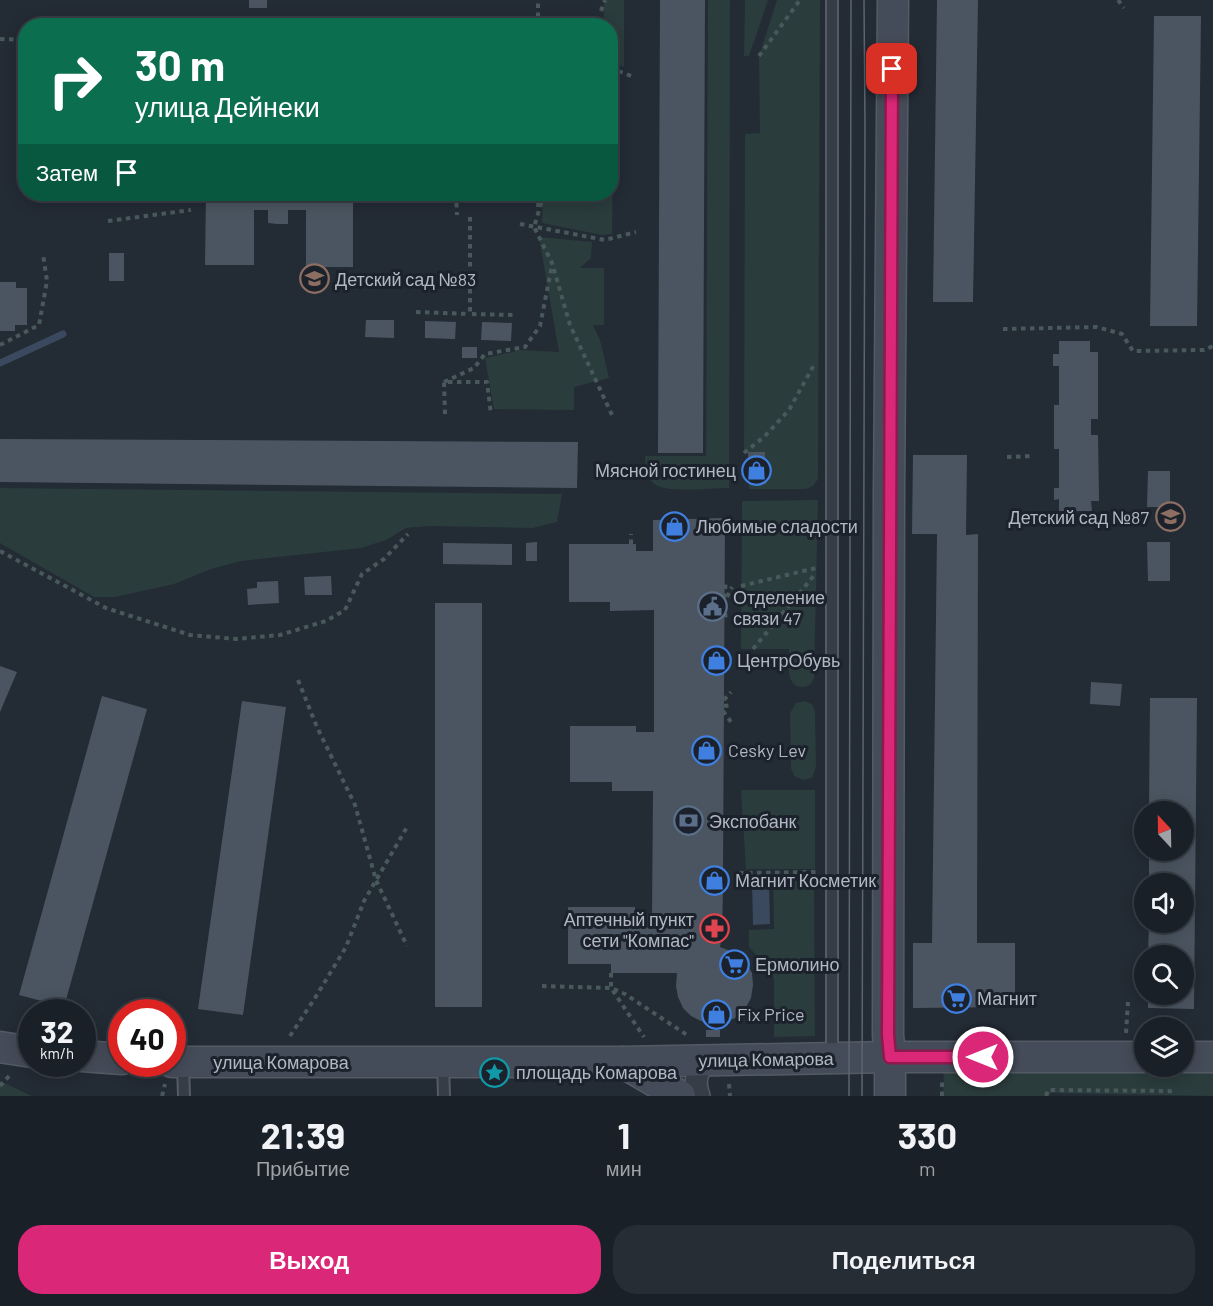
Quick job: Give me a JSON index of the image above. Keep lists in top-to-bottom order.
{
  "streets": {
    "street": ["улица Комарова"]
  },
  "places": {
    "school or university": ["Детский сад №83", "Детский сад №87"],
    "shop": [
      "Мясной гостинец",
      "Любимые сладости",
      "ЦентрОбувь",
      "Cesky Lev",
      "Магнит Косметик",
      "Fix Price"
    ],
    "public building": ["Отделение связи 47"],
    "bank": ["Экспобанк"],
    "pharmacy": ["Аптечный пункт сети \"Компас\""],
    "supermarket": ["Ермолино", "Магнит"],
    "place": ["площадь Комарова"]
  },
  "north": "top",
  "page": {
    "turn": ["30 m", "улица Дейнеки"],
    "then": "Затем",
    "speed": "32 km/h",
    "limit": "40",
    "eta": [
      "21:39",
      "Прибытие",
      "1",
      "мин",
      "330",
      "m"
    ],
    "buttons": ["Выход", "Поделиться"]
  }
}
